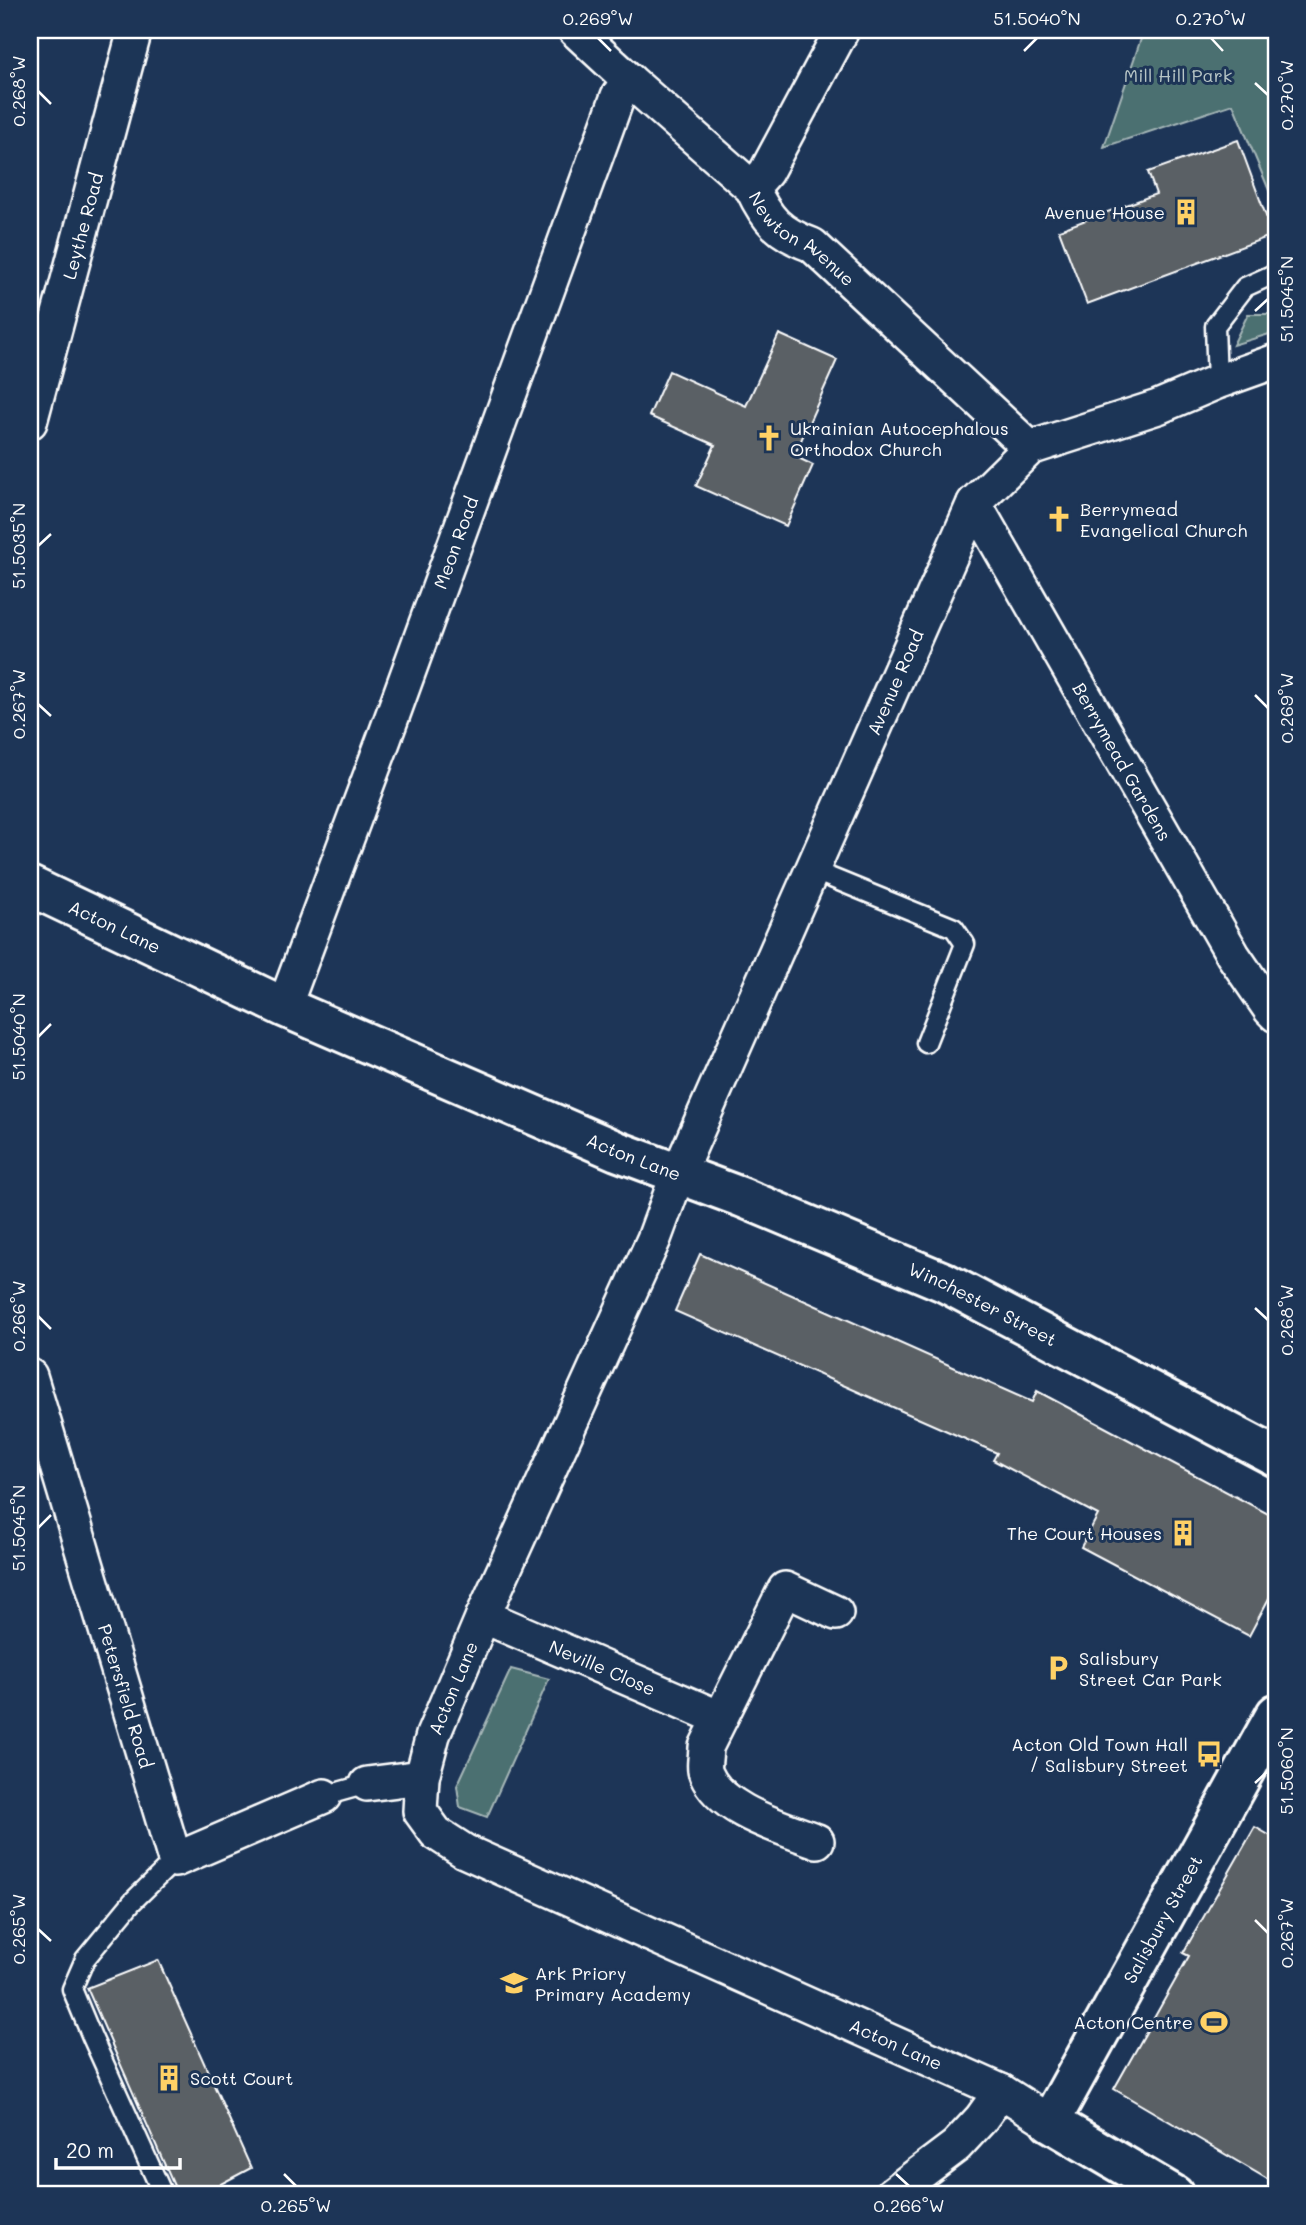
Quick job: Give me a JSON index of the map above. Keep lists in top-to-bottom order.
{
  "streets": {
    "main road": ["Acton Lane", "Winchester Street", "Salisbury Street"],
    "street": [
      "Leythe Road",
      "Newton Avenue",
      "Meon Road",
      "Avenue Road",
      "Berrymead Gardens",
      "Neville Close",
      "Petersfield Road"
    ]
  },
  "crossings": [
    ["Newton Avenue", "Meon Road"],
    ["Newton Avenue", "Avenue Road"],
    ["Meon Road", "Acton Lane"],
    ["Avenue Road", "Berrymead Gardens"],
    ["Avenue Road", "Acton Lane"],
    ["Avenue Road", "Winchester Street"],
    ["Acton Lane", "Winchester Street"],
    ["Acton Lane", "Neville Close"],
    ["Acton Lane", "Salisbury Street"]
  ],
  "parks": ["Mill Hill Park"],
  "places": {
    "building": ["Avenue House", "The Court Houses", "Scott Court"],
    "church": ["Ukrainian Autocephalous Orthodox Church", "Berrymead Evangelical Church"],
    "parking": ["Salisbury Street Car Park"],
    "bus stop": ["Acton Old Town Hall / Salisbury Street"],
    "school or university": ["Ark Priory Primary Academy"],
    "sports": ["Acton Centre"]
  },
  "scale_bar": "20 m",
  "coordinates": [
    "0.269°W",
    "51.5040°N",
    "0.270°W",
    "0.268°W",
    "51.5045°N",
    "51.5035°N",
    "0.267°W",
    "0.266°W",
    "51.5060°N",
    "0.265°W"
  ]
}
